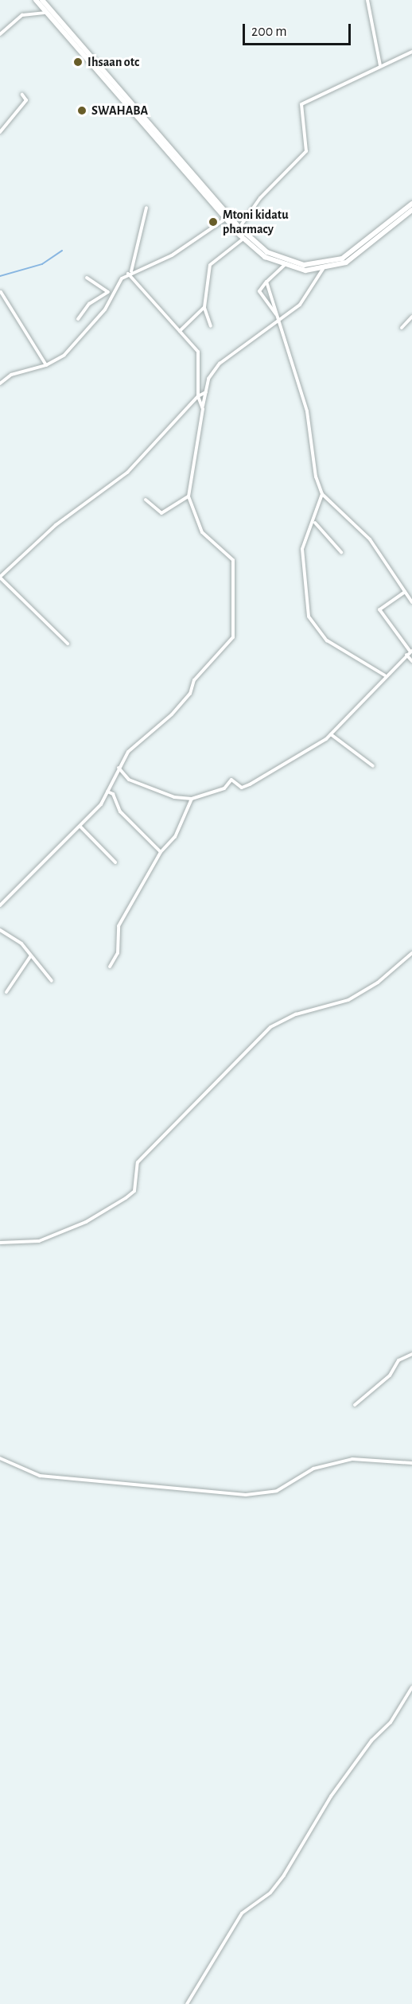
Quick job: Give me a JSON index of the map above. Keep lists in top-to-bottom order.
{
  "places": ["Ihsaan otc", "SWAHABA", "Mtoni kidatu pharmacy"],
  "scale_bar": "200 m"
}
